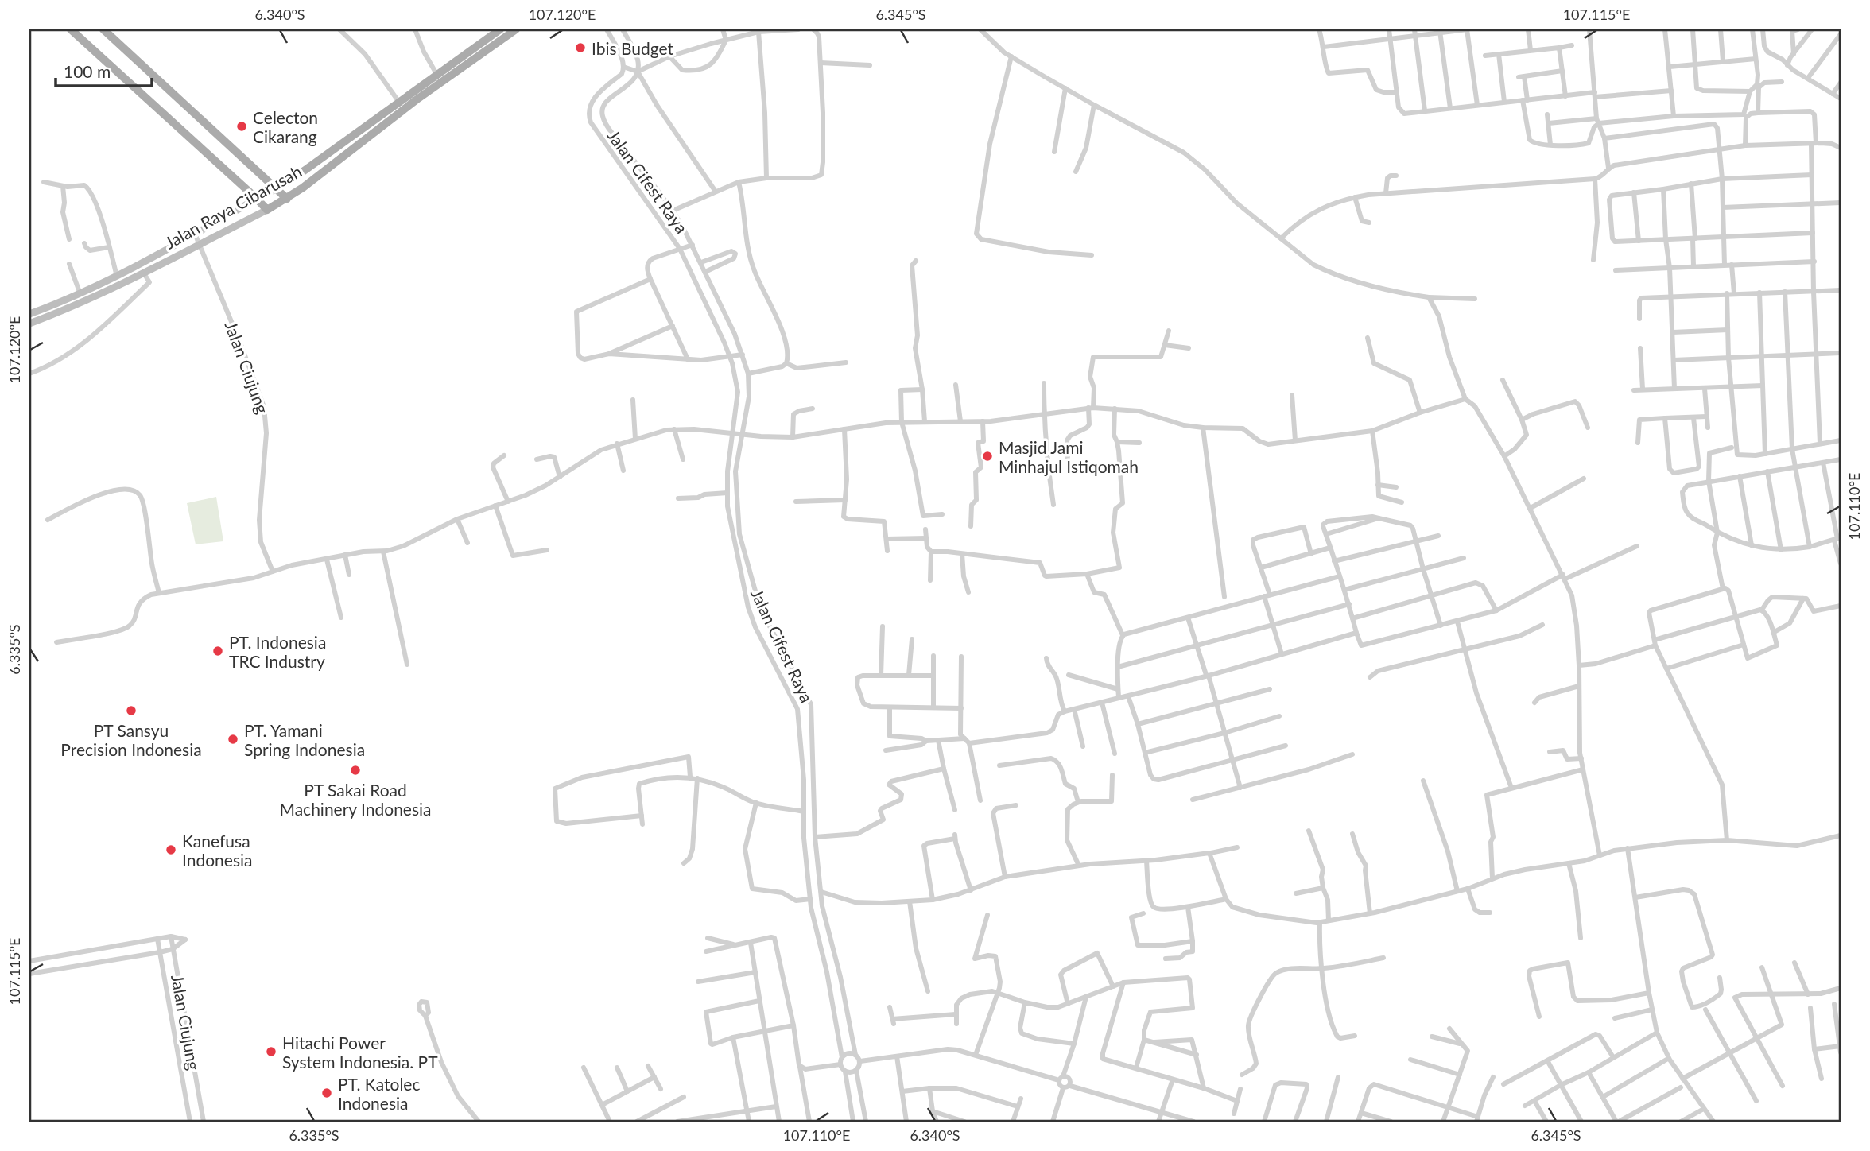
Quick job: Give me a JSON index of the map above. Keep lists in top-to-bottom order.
{
  "streets": {
    "main road": ["Jalan Raya Cibarusah"],
    "street": ["Jalan Cifest Raya", "Jalan Ciujung"]
  },
  "crossings": [
    ["Jalan Raya Cibarusah", "Jalan Ciujung"]
  ],
  "places": [
    "Ibis Budget",
    "Celecton Cikarang",
    "Masjid Jami Minhajul Istiqomah",
    "PT. Indonesia TRC Industry",
    "PT Sansyu Precision Indonesia",
    "PT. Yamani Spring Indonesia",
    "PT Sakai Road Machinery Indonesia",
    "Kanefusa Indonesia",
    "Hitachi Power System Indonesia. PT",
    "PT. Katolec Indonesia"
  ],
  "scale_bar": "100 m",
  "coordinates": [
    "6.340°S",
    "107.120°E",
    "6.345°S",
    "107.115°E",
    "107.110°E",
    "6.335°S"
  ]
}
